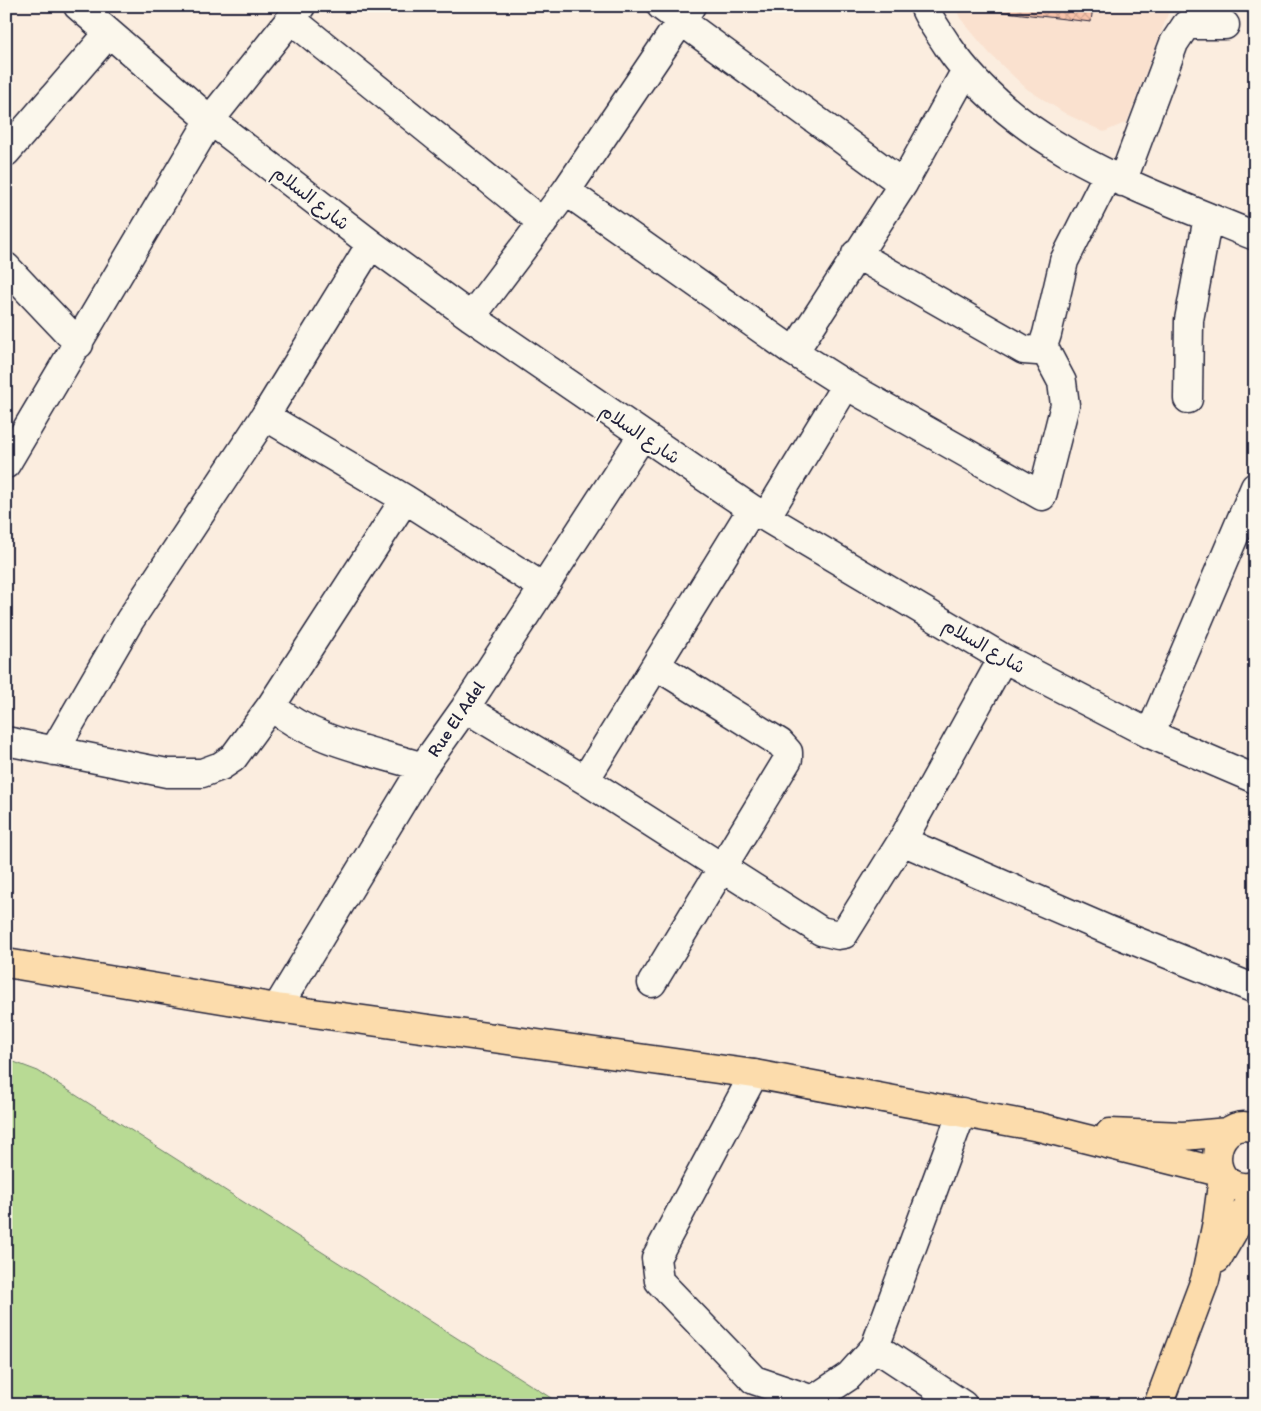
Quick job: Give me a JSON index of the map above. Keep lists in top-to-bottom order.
{
  "streets": {
    "street": ["شارع السلام", "Rue El Adel"]
  },
  "crossings": [
    ["شارع السلام", "Rue El Adel"]
  ]
}
